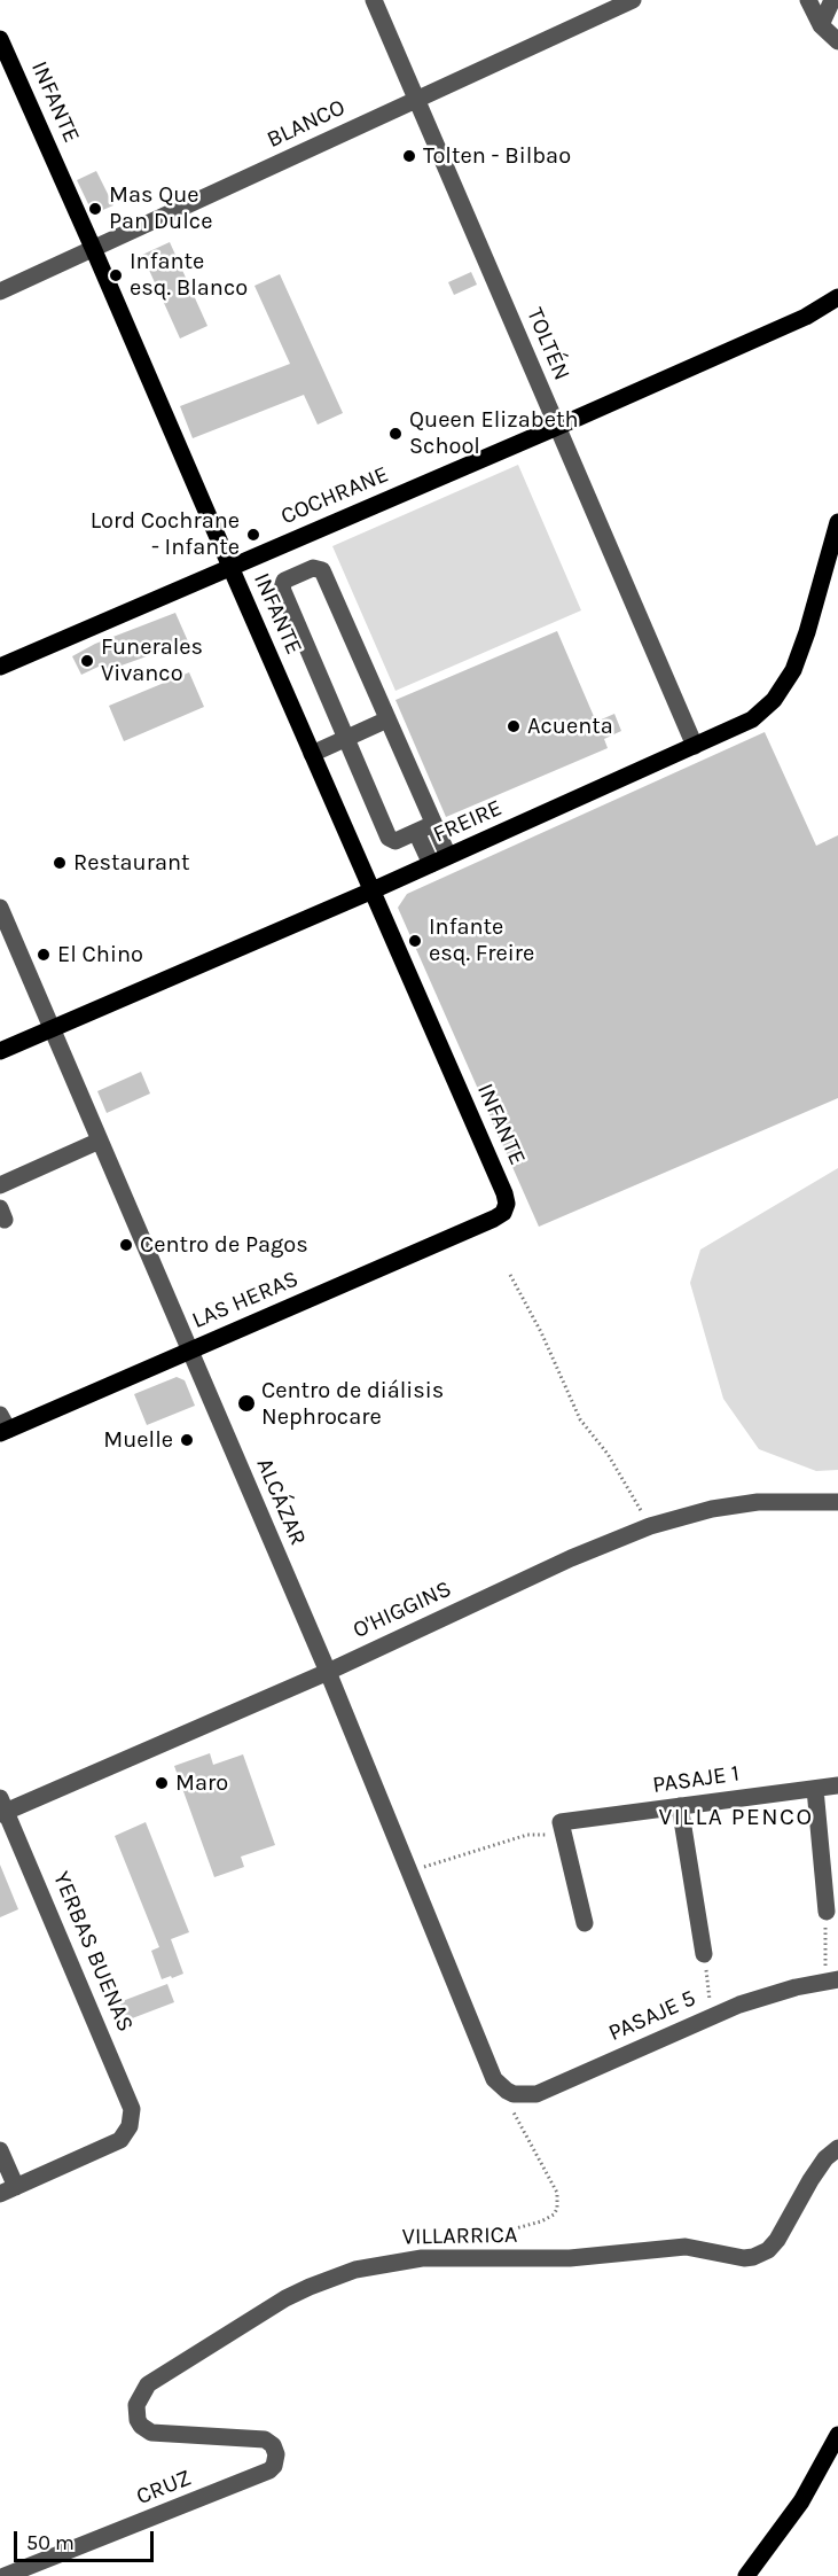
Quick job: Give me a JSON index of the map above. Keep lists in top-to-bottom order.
{
  "streets": {
    "main road": [
      "INFANTE",
      "COCHRANE",
      "FREIRE",
      "LAS HERAS"
    ],
    "street": [
      "BLANCO",
      "TOLTÉN",
      "ALCÁZAR",
      "O'HIGGINS",
      "PASAJE 1",
      "YERBAS BUENAS",
      "PASAJE 5",
      "VILLARRICA",
      "CRUZ"
    ]
  },
  "crossings": [
    ["INFANTE", "BLANCO"],
    ["INFANTE", "COCHRANE"],
    ["INFANTE", "FREIRE"],
    ["INFANTE", "LAS HERAS"],
    ["BLANCO", "TOLTÉN"],
    ["TOLTÉN", "COCHRANE"],
    ["TOLTÉN", "FREIRE"],
    ["FREIRE", "ALCÁZAR"],
    ["LAS HERAS", "ALCÁZAR"],
    ["ALCÁZAR", "O'HIGGINS"],
    ["ALCÁZAR", "PASAJE 5"],
    ["O'HIGGINS", "YERBAS BUENAS"],
    ["VILLARRICA", "CRUZ"]
  ],
  "districts": ["VILLA PENCO"],
  "places": [
    "Tolten - Bilbao",
    "Mas Que Pan Dulce",
    "Infante esq. Blanco",
    "Queen Elizabeth School",
    "Lord Cochrane - Infante",
    "Funerales Vivanco",
    "Acuenta",
    "Restaurant",
    "Infante esq. Freire",
    "El Chino",
    "Centro de Pagos",
    "Centro de diálisis Nephrocare",
    "Muelle",
    "Maro"
  ],
  "scale_bar": "50 m"
}
